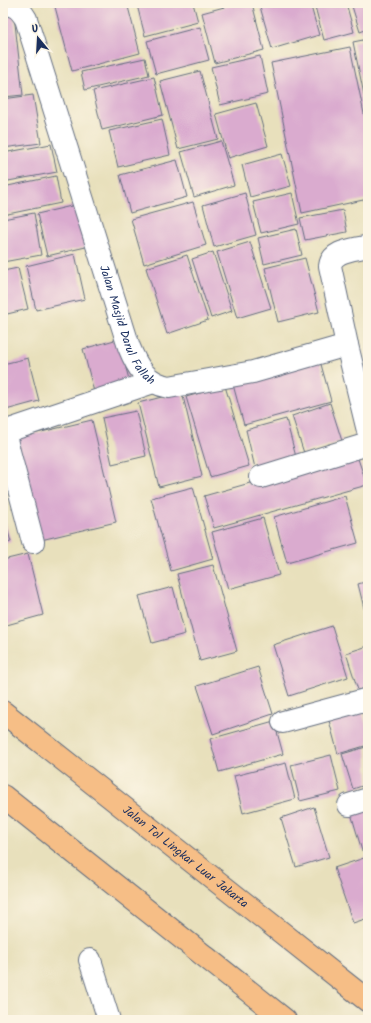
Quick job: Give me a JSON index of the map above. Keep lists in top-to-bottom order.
{
  "streets": {
    "highway": ["Jalan Tol Lingkar Luar Jakarta"],
    "street": ["Jalan Masjid Darul Fallah"]
  },
  "north": "top"
}
